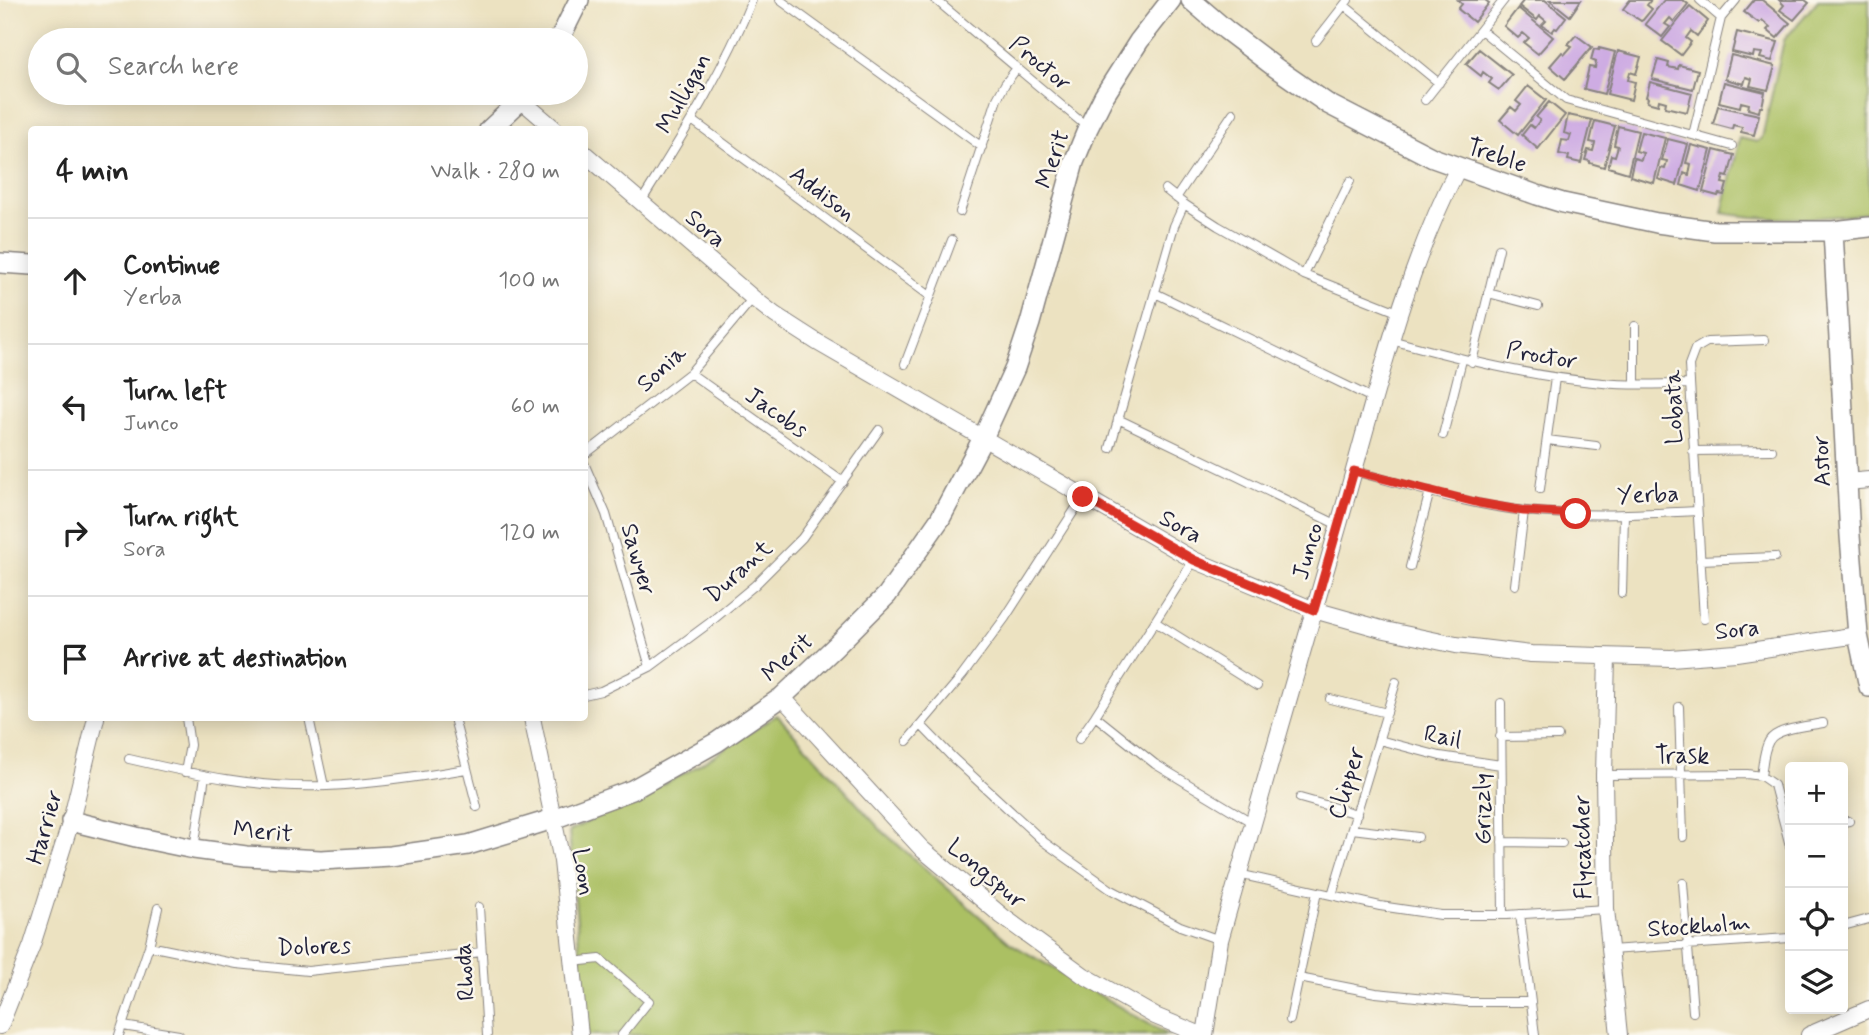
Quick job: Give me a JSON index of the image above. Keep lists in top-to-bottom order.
{
  "streets": {
    "street": [
      "Treble",
      "Merit",
      "Sora",
      "Astor",
      "Junco",
      "Harrier",
      "Flycatcher",
      "Loon",
      "Longspur"
    ],
    "lane": [
      "Proctor",
      "Mulligan",
      "Addison",
      "Sonia",
      "Lobata",
      "Jacobs",
      "Yerba",
      "Sawyer",
      "Durant",
      "Rail",
      "Trask",
      "Clipper",
      "Grizzly",
      "Stockholm",
      "Dolores",
      "Rhoda"
    ]
  },
  "crossings": [
    ["Proctor", "Merit"],
    ["Proctor", "Lobata"],
    ["Proctor", "Junco"],
    ["Mulligan", "Addison"],
    ["Mulligan", "Sora"],
    ["Treble", "Astor"],
    ["Treble", "Junco"],
    ["Merit", "Sora"],
    ["Merit", "Harrier"],
    ["Merit", "Loon"],
    ["Merit", "Longspur"],
    ["Sora", "Sonia"],
    ["Sora", "Astor"],
    ["Sora", "Junco"],
    ["Sora", "Flycatcher"],
    ["Sonia", "Jacobs"],
    ["Lobata", "Yerba"],
    ["Jacobs", "Durant"],
    ["Yerba", "Junco"],
    ["Junco", "Longspur"],
    ["Sawyer", "Durant"],
    ["Rail", "Clipper"],
    ["Rail", "Grizzly"],
    ["Trask", "Flycatcher"],
    ["Flycatcher", "Stockholm"],
    ["Dolores", "Rhoda"]
  ],
  "page": {
    "search": "Search here",
    "heading": ["4 min", "Walk · 280 m"],
    "list": [
      ["Continue", "Yerba", "100 m"],
      ["Turn left", "Junco", "60 m"],
      ["Turn right", "Sora", "120 m"],
      "Arrive at destination"
    ],
    "map_buttons": ["+", "−"]
  }
}
